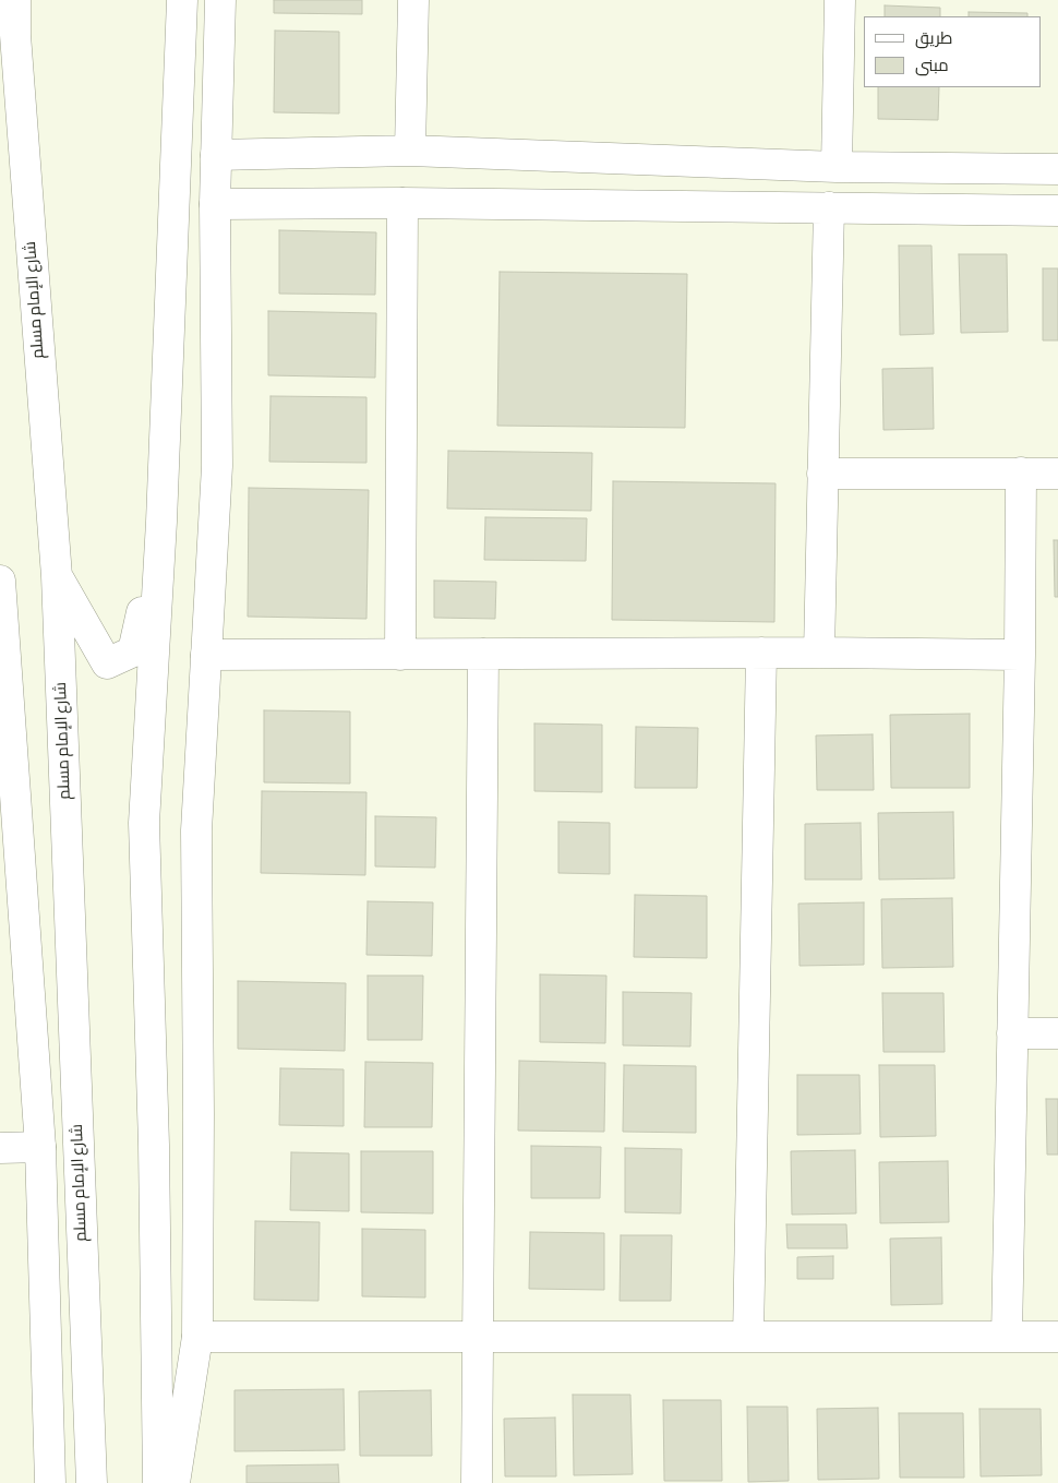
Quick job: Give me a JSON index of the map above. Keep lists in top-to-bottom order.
{
  "streets": {
    "street": ["شارع الإمام مسلم"]
  },
  "legend": ["طريق", "مبنى"]
}
